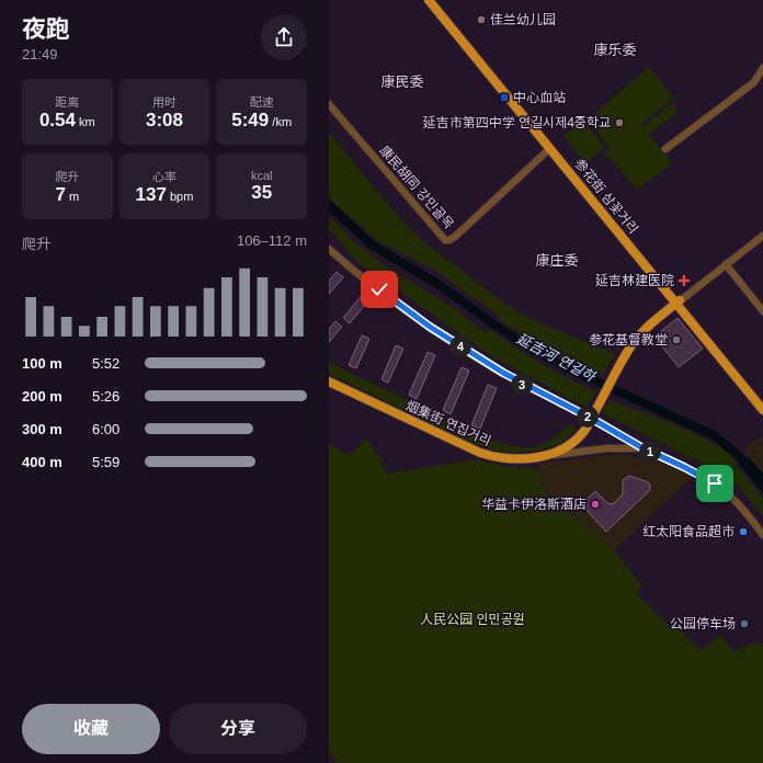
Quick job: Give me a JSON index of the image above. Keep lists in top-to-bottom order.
{
  "streets": {
    "main road": ["参花街 삼꽃거리", "烟集街 연집거리"],
    "street": ["康民胡同 강민골목"]
  },
  "crossings": [
    ["康民胡同 강민골목", "参花街 삼꽃거리"]
  ],
  "districts": ["康乐委", "康民委", "康庄委"],
  "water": ["延吉河 연길하"],
  "parks": ["人民公园 인민공원"],
  "places": {
    "other": [
      "佳兰幼儿园",
      "延吉市第四中学 연길시제4중학교",
      "参花基督教堂",
      "华益卡伊洛斯酒店",
      "红太阳食品超市",
      "公园停车场"
    ],
    "transit": ["中心血站"],
    "health": ["延吉林建医院"]
  },
  "page": {
    "heading": ["夜跑", "21:49"],
    "stats": [
      ["距离", "0.54 km"],
      ["用时", "3:08"],
      ["配速", "5:49 /km"],
      ["爬升", "7 m"],
      ["心率", "137 bpm"],
      ["kcal", "35"]
    ],
    "chart": ["爬升", "106–112 m"],
    "pins": [
      "4",
      "3",
      "2",
      "1"
    ],
    "list": [
      {
        "name": "100 m",
        "note": "5:52"
      },
      {
        "name": "200 m",
        "note": "5:26"
      },
      {
        "name": "300 m",
        "note": "6:00"
      },
      {
        "name": "400 m",
        "note": "5:59"
      }
    ],
    "buttons": ["收藏", "分享"]
  }
}
